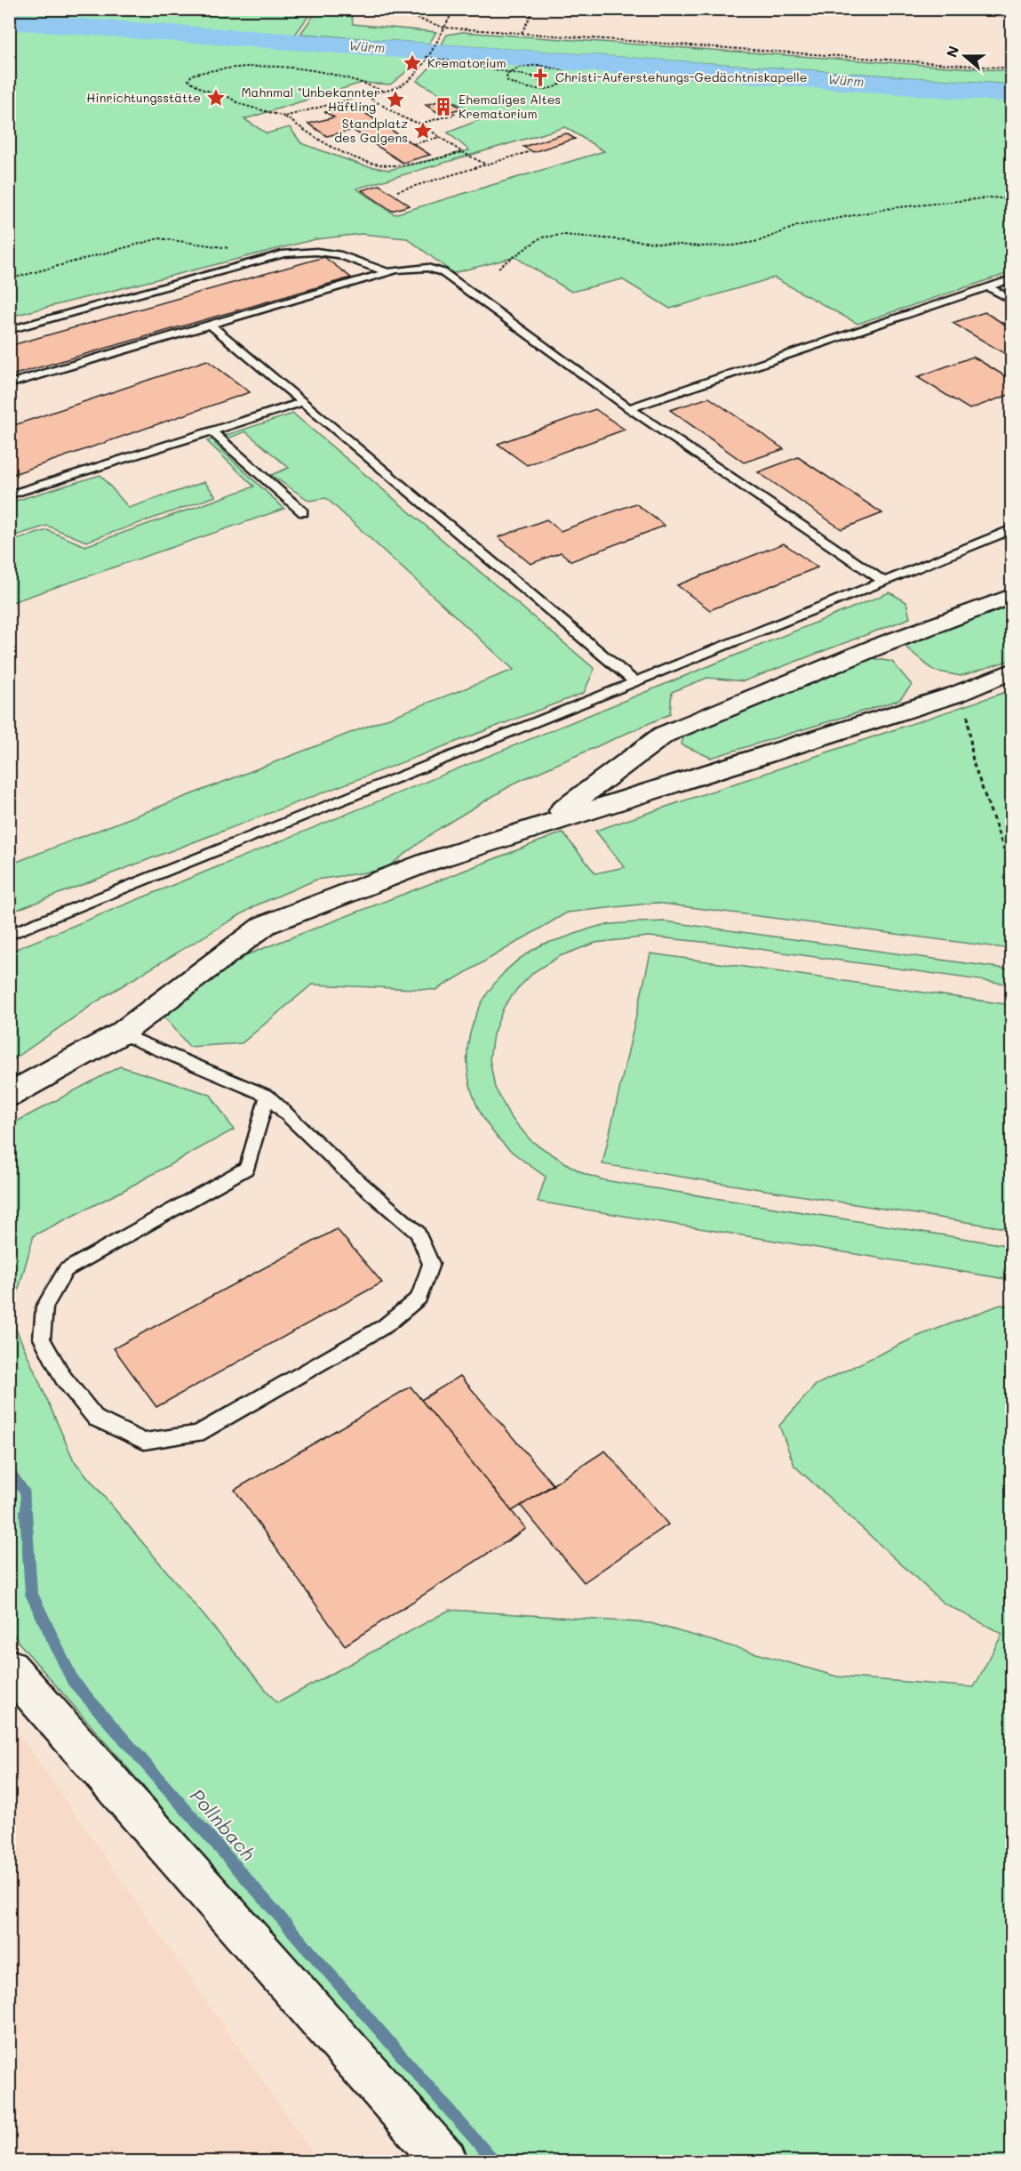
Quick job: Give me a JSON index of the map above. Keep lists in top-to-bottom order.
{
  "water": ["Würm", "Pollnbach"],
  "places": {
    "place": [
      "Krematorium",
      "Hinrichtungsstätte",
      "Mahnmal \"Unbekannter Häftling\"",
      "Standplatz des Galgens"
    ],
    "church": ["Christi-Auferstehungs-Gedächtniskapelle"],
    "building": ["Ehemaliges Altes Krematorium"]
  },
  "north": "left"
}
